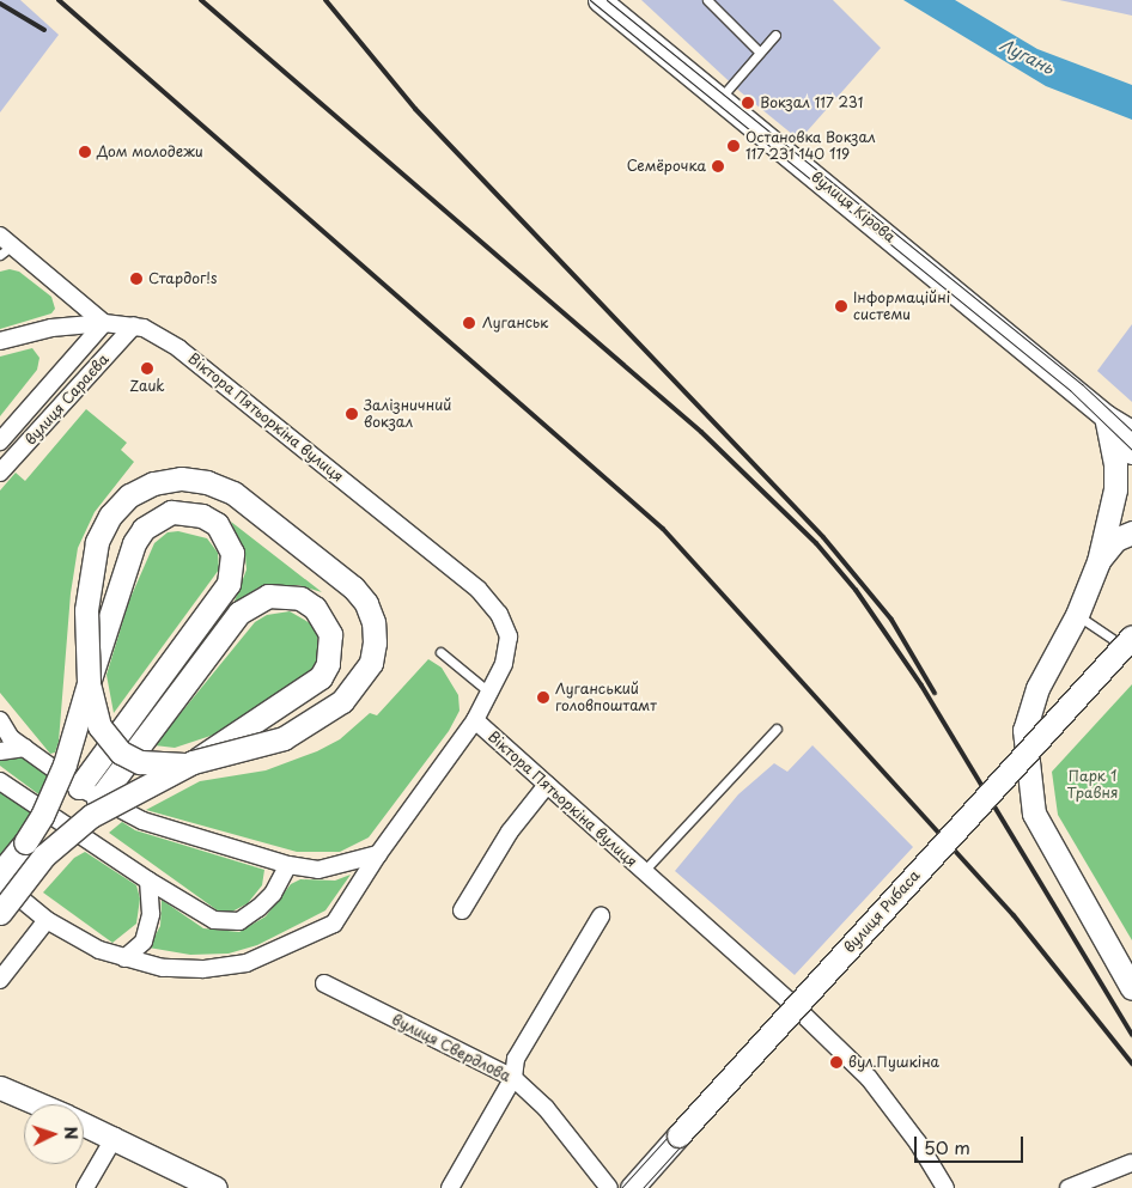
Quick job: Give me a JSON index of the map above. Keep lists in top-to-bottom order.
{
  "streets": {
    "street": [
      "вулиця Кірова",
      "вулиця Сараєва",
      "Віктора Пятьоркіна вулиця",
      "вулиця Рибаса",
      "вулиця Свердлова"
    ]
  },
  "crossings": [
    ["вулиця Сараєва", "Віктора Пятьоркіна вулиця"]
  ],
  "water": ["Лугань"],
  "parks": ["Парк 1 Травня"],
  "places": [
    "Вокзал 117 231",
    "Остановка Вокзал 117 231 140 119",
    "Дом молодежи",
    "Семёрочка",
    "Стардог!s",
    "Інформаційні системи",
    "Луганськ",
    "Zauk",
    "Залізничний вокзал",
    "Луганський головпоштамт",
    "вул.Пушкіна"
  ],
  "scale_bar": "50 m",
  "north": "right"
}
